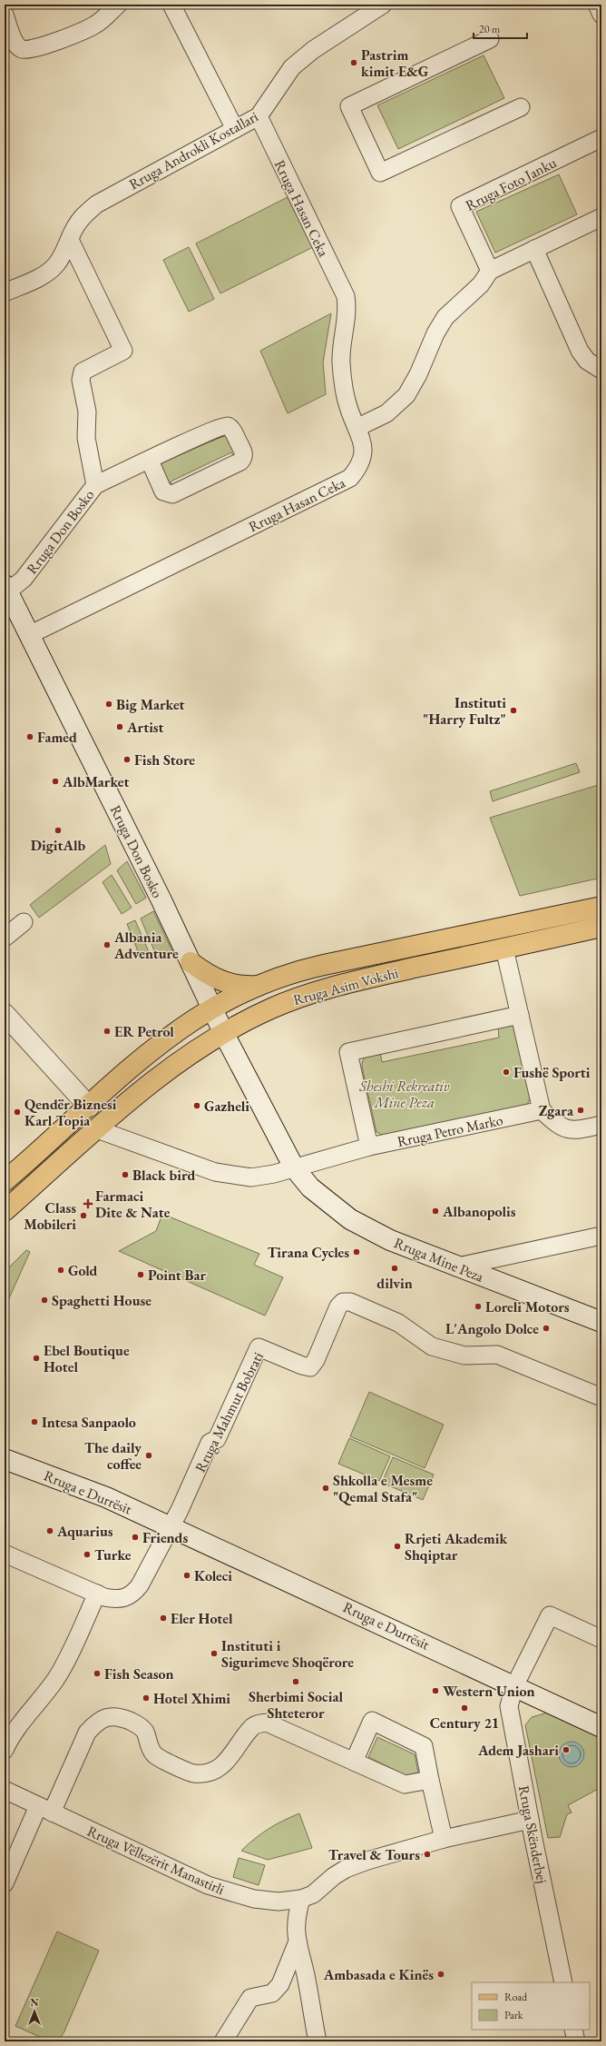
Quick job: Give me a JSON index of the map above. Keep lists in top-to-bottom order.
{
  "streets": {
    "main road": [
      "Rruga Don Bosko",
      "Rruga Asim Vokshi",
      "Rruga Mine Peza",
      "Rruga e Durrësit"
    ],
    "street": [
      "Rruga Androkli Kostallari",
      "Rruga Foto Janku",
      "Rruga Hasan Ceka",
      "Rruga Petro Marko",
      "Rruga Mahmut Bobrati",
      "Rruga Skënderbej",
      "Rruga Vëllezërit Manastirli"
    ]
  },
  "crossings": [
    ["Rruga Androkli Kostallari", "Rruga Hasan Ceka"],
    ["Rruga Androkli Kostallari", "Rruga Don Bosko"],
    ["Rruga Hasan Ceka", "Rruga Don Bosko"],
    ["Rruga Don Bosko", "Rruga Asim Vokshi"],
    ["Rruga Don Bosko", "Rruga Mine Peza"],
    ["Rruga Asim Vokshi", "Rruga Mine Peza"],
    ["Rruga Petro Marko", "Rruga Mine Peza"],
    ["Rruga Mahmut Bobrati", "Rruga e Durrësit"],
    ["Rruga e Durrësit", "Rruga Skënderbej"],
    ["Rruga Skënderbej", "Rruga Vëllezërit Manastirli"]
  ],
  "parks": ["Sheshi Rekreativ Mine Peza"],
  "places": {
    "other": [
      "Pastrim kimit E&G",
      "Big Market",
      "Instituti \"Harry Fultz\"",
      "Artist",
      "Famed",
      "Fish Store",
      "AlbMarket",
      "DigitAlb",
      "Albania Adventure",
      "ER Petrol",
      "Fushë Sporti",
      "Gazheli",
      "Zgara",
      "Qendër Biznesi Karl Topia",
      "Black bird",
      "Albanopolis",
      "Class Mobileri",
      "Tirana Cycles",
      "dilvin",
      "Gold",
      "Point Bar",
      "Spaghetti House",
      "Loreli Motors",
      "L'Angolo Dolce",
      "Ebel Boutique Hotel",
      "Intesa Sanpaolo",
      "The daily coffee",
      "Shkolla e Mesme \"Qemal Stafa\"",
      "Aquarius",
      "Friends",
      "Rrjeti Akademik Shqiptar",
      "Turke",
      "Koleci",
      "Eler Hotel",
      "Instituti i Sigurimeve Shoqërore",
      "Fish Season",
      "Sherbimi Social Shteteror",
      "Western Union",
      "Hotel Xhimi",
      "Century 21",
      "Adem Jashari",
      "Travel & Tours",
      "Ambasada e Kinës"
    ],
    "health": ["Farmaci Dite & Nate"]
  },
  "legend": ["Road", "Park"],
  "scale_bar": "20 m",
  "north": "top"
}
